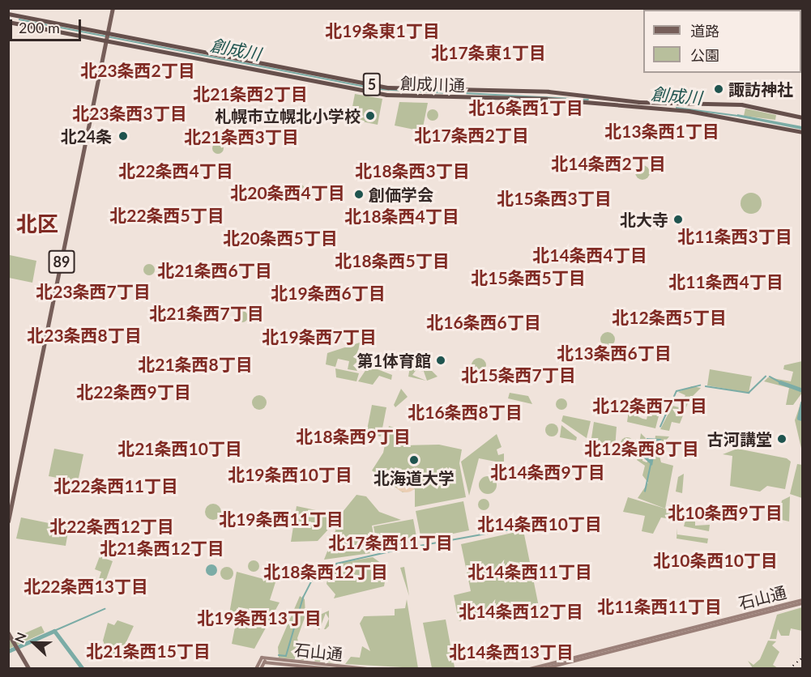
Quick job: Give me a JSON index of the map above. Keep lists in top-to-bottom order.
{
  "streets": {
    "highway": ["5", "創成川通"],
    "main road": ["89", "石山通"]
  },
  "crossings": [
    ["創成川通", "89"]
  ],
  "districts": [
    "北19条東1丁目",
    "北17条東1丁目",
    "北23条西2丁目",
    "北21条西2丁目",
    "北16条西1丁目",
    "北23条西3丁目",
    "北13条西1丁目",
    "北17条西2丁目",
    "北21条西3丁目",
    "北14条西2丁目",
    "北22条西4丁目",
    "北18条西3丁目",
    "北20条西4丁目",
    "北15条西3丁目",
    "北22条西5丁目",
    "北18条西4丁目",
    "北区",
    "北11条西3丁目",
    "北20条西5丁目",
    "北14条西4丁目",
    "北18条西5丁目",
    "北21条西6丁目",
    "北15条西5丁目",
    "北11条西4丁目",
    "北23条西7丁目",
    "北19条西6丁目",
    "北21条西7丁目",
    "北12条西5丁目",
    "北16条西6丁目",
    "北23条西8丁目",
    "北19条西7丁目",
    "北13条西6丁目",
    "北21条西8丁目",
    "北15条西7丁目",
    "北22条西9丁目",
    "北12条西7丁目",
    "北16条西8丁目",
    "北18条西9丁目",
    "北21条西10丁目",
    "北12条西8丁目",
    "北14条西9丁目",
    "北19条西10丁目",
    "北22条西11丁目",
    "北10条西9丁目",
    "北19条西11丁目",
    "北14条西10丁目",
    "北22条西12丁目",
    "北17条西11丁目",
    "北21条西12丁目",
    "北10条西10丁目",
    "北18条西12丁目",
    "北14条西11丁目",
    "北22条西13丁目",
    "北11条西11丁目",
    "北14条西12丁目",
    "北19条西13丁目",
    "北21条西15丁目",
    "北14条西13丁目"
  ],
  "water": ["創成川"],
  "places": [
    "諏訪神社",
    "札幌市立幌北小学校",
    "北24条",
    "創価学会",
    "北大寺",
    "第1体育館",
    "古河講堂",
    "北海道大学"
  ],
  "legend": ["道路", "公園"],
  "scale_bar": "200 m",
  "north": "left"
}
